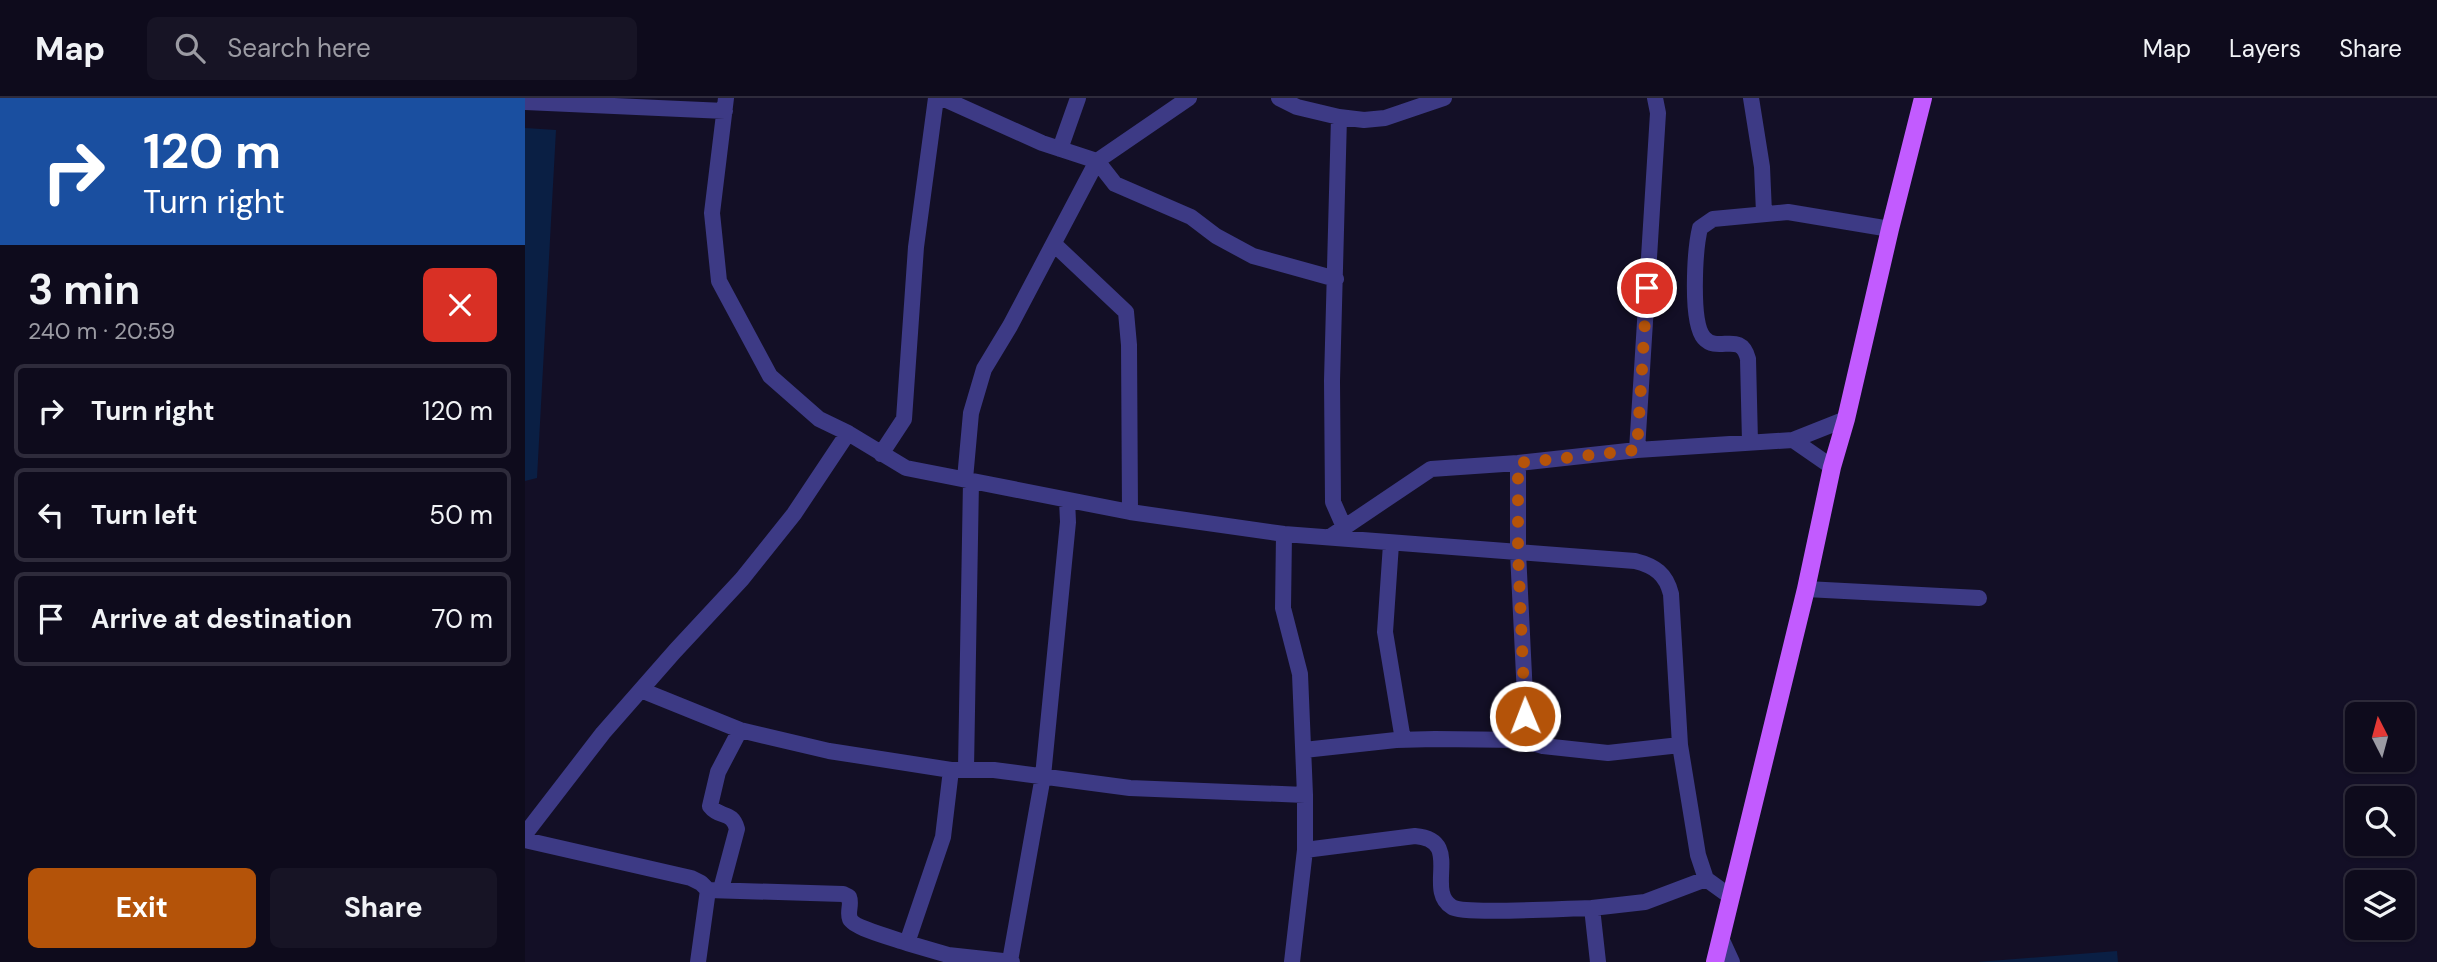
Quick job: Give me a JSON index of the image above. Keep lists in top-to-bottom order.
{
  "north": "top",
  "page": {
    "header": "Map",
    "search": "Search here",
    "nav": ["Map", "Layers", "Share"],
    "turn": ["120 m", "Turn right"],
    "heading": ["3 min", "240 m · 20:59"],
    "list": [
      {
        "name": "Turn right",
        "value": "120 m"
      },
      {
        "name": "Turn left",
        "value": "50 m"
      },
      {
        "name": "Arrive at destination",
        "value": "70 m"
      }
    ],
    "buttons": ["Exit", "Share"]
  }
}
